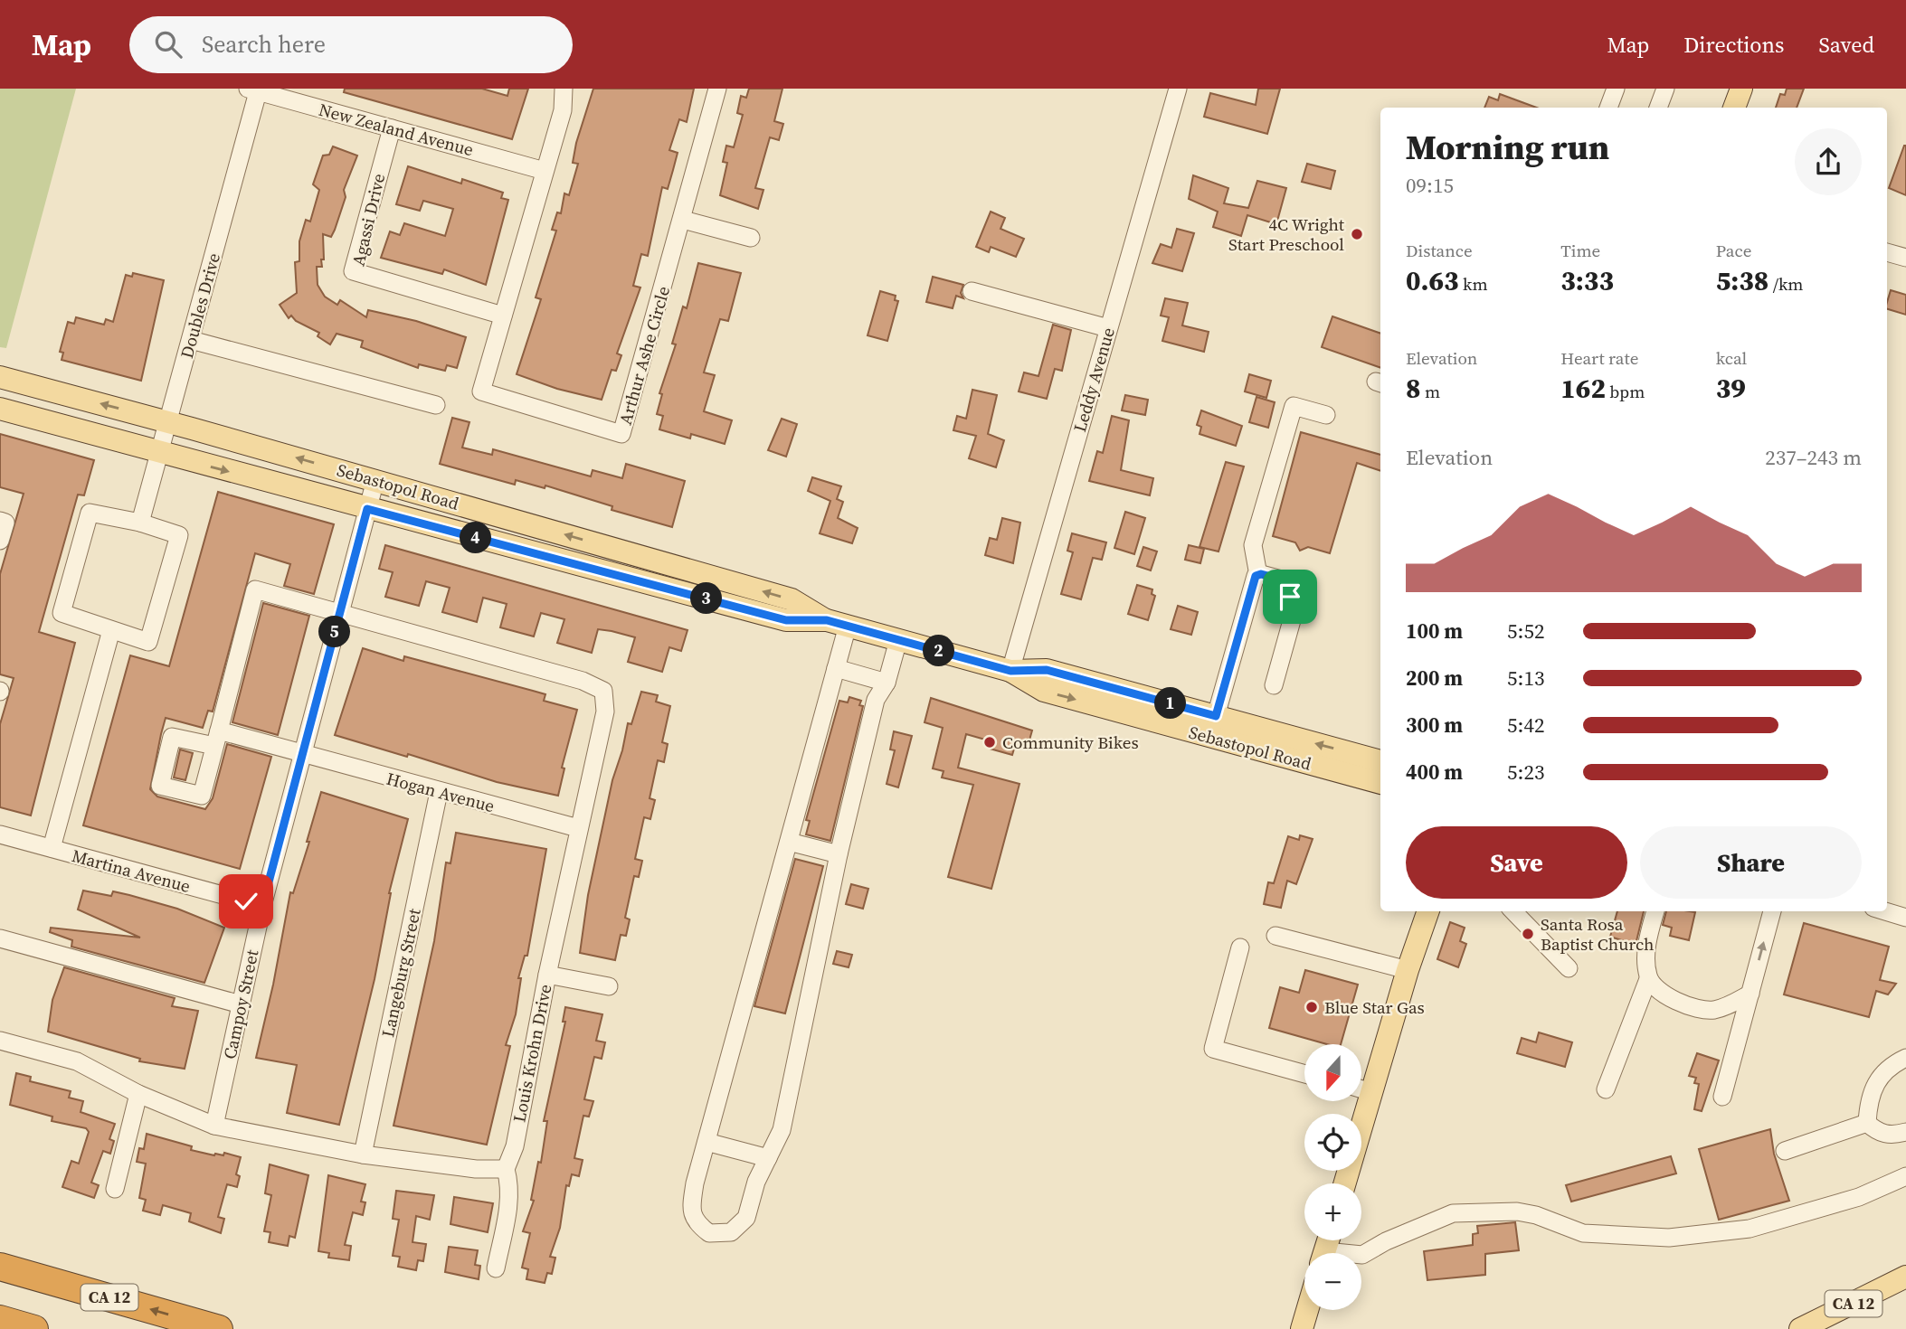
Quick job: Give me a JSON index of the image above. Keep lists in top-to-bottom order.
{
  "streets": {
    "highway": ["CA 12"],
    "main road": ["Sebastopol Road"],
    "street": [
      "New Zealand Avenue",
      "Agassi Drive",
      "Doubles Drive",
      "Arthur Ashe Circle",
      "Leddy Avenue",
      "Hogan Avenue",
      "Martina Avenue",
      "Langeburg Street",
      "Campoy Street",
      "Louis Krohn Drive"
    ]
  },
  "crossings": [
    ["New Zealand Avenue", "Agassi Drive"],
    ["New Zealand Avenue", "Doubles Drive"],
    ["New Zealand Avenue", "Arthur Ashe Circle"],
    ["Agassi Drive", "Arthur Ashe Circle"],
    ["Doubles Drive", "Sebastopol Road"],
    ["Leddy Avenue", "Sebastopol Road"],
    ["Sebastopol Road", "Campoy Street"],
    ["Hogan Avenue", "Langeburg Street"],
    ["Hogan Avenue", "Campoy Street"],
    ["Hogan Avenue", "Louis Krohn Drive"],
    ["Martina Avenue", "Campoy Street"],
    ["Campoy Street", "Louis Krohn Drive"]
  ],
  "places": [
    "4C Wright Start Preschool",
    "Community Bikes",
    "Santa Rosa Baptist Church",
    "Blue Star Gas"
  ],
  "north": "bottom",
  "page": {
    "header": "Map",
    "search": "Search here",
    "nav": ["Map", "Directions", "Saved"],
    "heading": ["Morning run", "09:15"],
    "stats": [
      ["Distance", "0.63 km"],
      ["Time", "3:33"],
      ["Pace", "5:38 /km"],
      ["Elevation", "8 m"],
      ["Heart rate", "162 bpm"],
      ["kcal", "39"]
    ],
    "chart": ["Elevation", "237–243 m"],
    "pins": [
      "4",
      "3",
      "5",
      "2",
      "1"
    ],
    "list": [
      {
        "name": "100 m",
        "note": "5:52"
      },
      {
        "name": "200 m",
        "note": "5:13"
      },
      {
        "name": "300 m",
        "note": "5:42"
      },
      {
        "name": "400 m",
        "note": "5:23"
      }
    ],
    "buttons": ["Save", "Share"],
    "map_buttons": ["+", "−"]
  }
}
